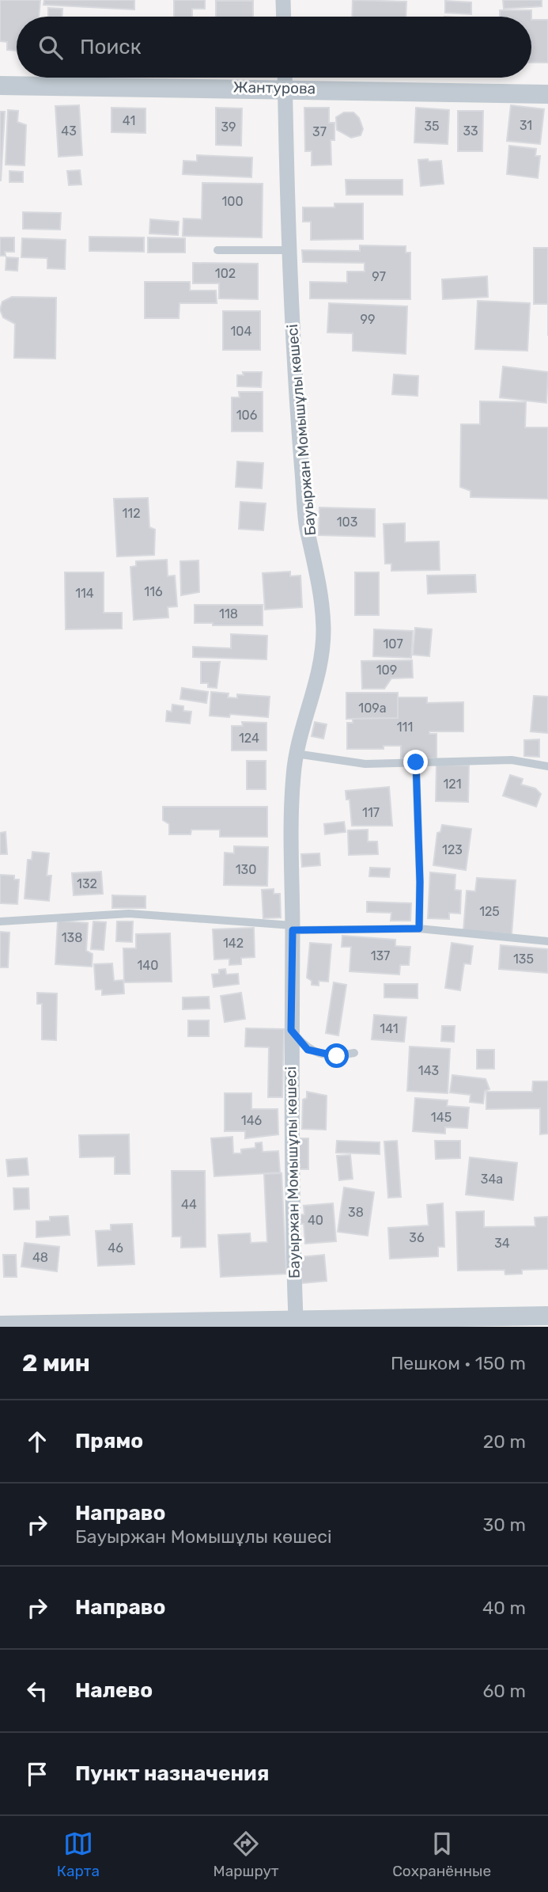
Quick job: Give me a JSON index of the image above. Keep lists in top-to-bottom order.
{
  "streets": {
    "street": ["Жантурова", "Бауыржан Момышұлы көшесі"]
  },
  "crossings": [
    ["Жантурова", "Бауыржан Момышұлы көшесі"]
  ],
  "house_numbers": [
    "41",
    "31",
    "35",
    "39",
    "43",
    "33",
    "37",
    "100",
    "102",
    "97",
    "99",
    "104",
    "106",
    "112",
    "103",
    "116",
    "114",
    "118",
    "107",
    "109",
    "109а",
    "111",
    "124",
    "121",
    "117",
    "123",
    "130",
    "132",
    "125",
    "138",
    "142",
    "137",
    "135",
    "140",
    "141",
    "143",
    "145",
    "146",
    "34а",
    "44",
    "38",
    "40",
    "36",
    "34",
    "46",
    "48"
  ],
  "page": {
    "search": "Поиск",
    "heading": ["2 мин", "Пешком · 150 m"],
    "list": [
      ["Прямо", "20 m"],
      ["Направо", "Бауыржан Момышұлы көшесі", "30 m"],
      ["Направо", "40 m"],
      ["Налево", "60 m"],
      "Пункт назначения"
    ],
    "nav": ["Карта", "Маршрут", "Сохранённые"]
  }
}
